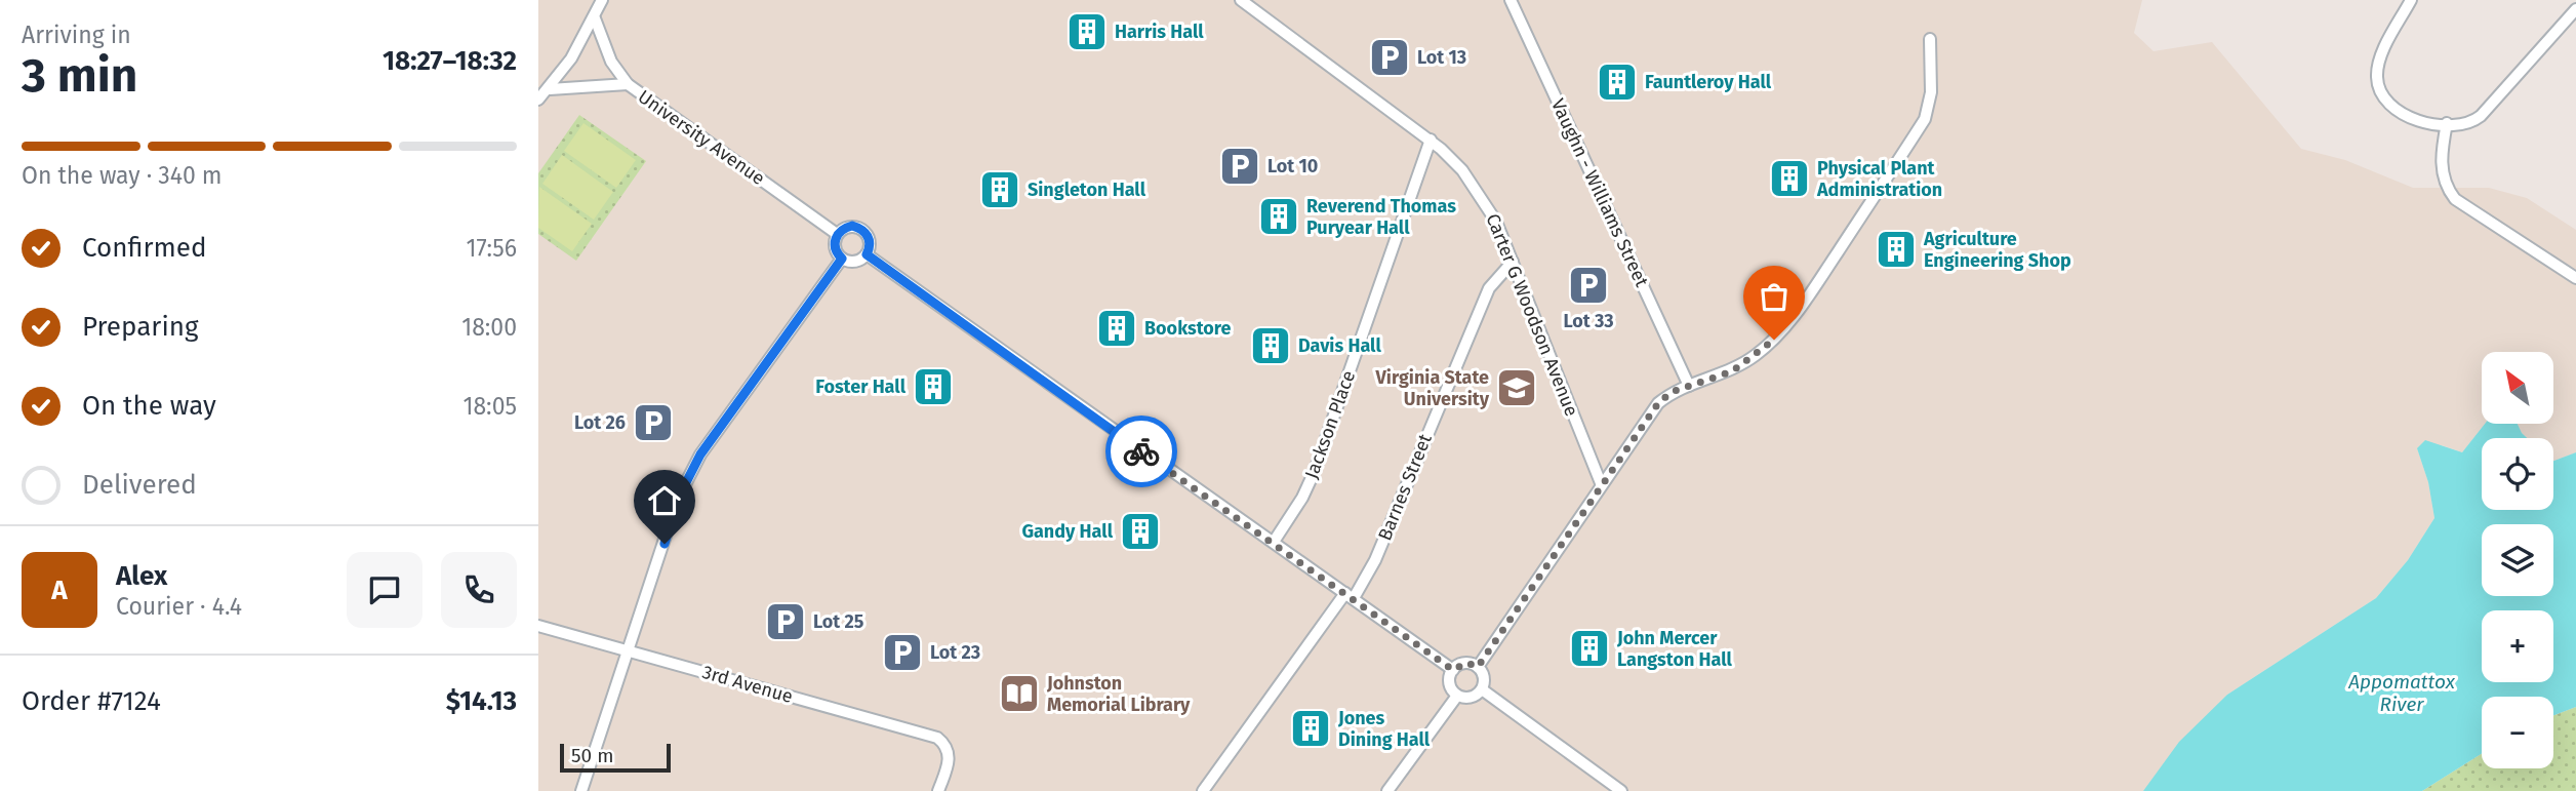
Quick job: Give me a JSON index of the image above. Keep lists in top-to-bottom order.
{
  "streets": {
    "street": [
      "University Avenue",
      "Vaughn - Williams Street",
      "Carter G Woodson Avenue",
      "Jackson Place",
      "Barnes Street",
      "3rd Avenue"
    ]
  },
  "crossings": [
    ["Carter G Woodson Avenue", "Jackson Place"],
    ["Carter G Woodson Avenue", "Barnes Street"]
  ],
  "water": ["Appomattox River"],
  "places": {
    "building": [
      "Harris Hall",
      "Fauntleroy Hall",
      "Physical Plant Administration",
      "Singleton Hall",
      "Reverend Thomas Puryear Hall",
      "Agriculture Engineering Shop",
      "Bookstore",
      "Davis Hall",
      "Foster Hall",
      "Gandy Hall",
      "John Mercer Langston Hall",
      "Jones Dining Hall"
    ],
    "parking": [
      "Lot 13",
      "Lot 10",
      "Lot 33",
      "Lot 26",
      "Lot 25",
      "Lot 23"
    ],
    "school or university": ["Virginia State University"],
    "library": ["Johnston Memorial Library"]
  },
  "scale_bar": "50 m",
  "north": "top left",
  "page": {
    "heading": ["3 min", "Arriving in", "18:27–18:32"],
    "panel": [
      "Alex",
      "Courier · 4.4",
      "Order #7124",
      "$14.13"
    ],
    "bar": "On the way · 340 m",
    "list": [
      ["Confirmed", "17:56"],
      ["Preparing", "18:00"],
      ["On the way", "18:05"],
      "Delivered"
    ],
    "map_buttons": ["+", "−"],
    "round": "A",
    "scale": "50 m"
  }
}
